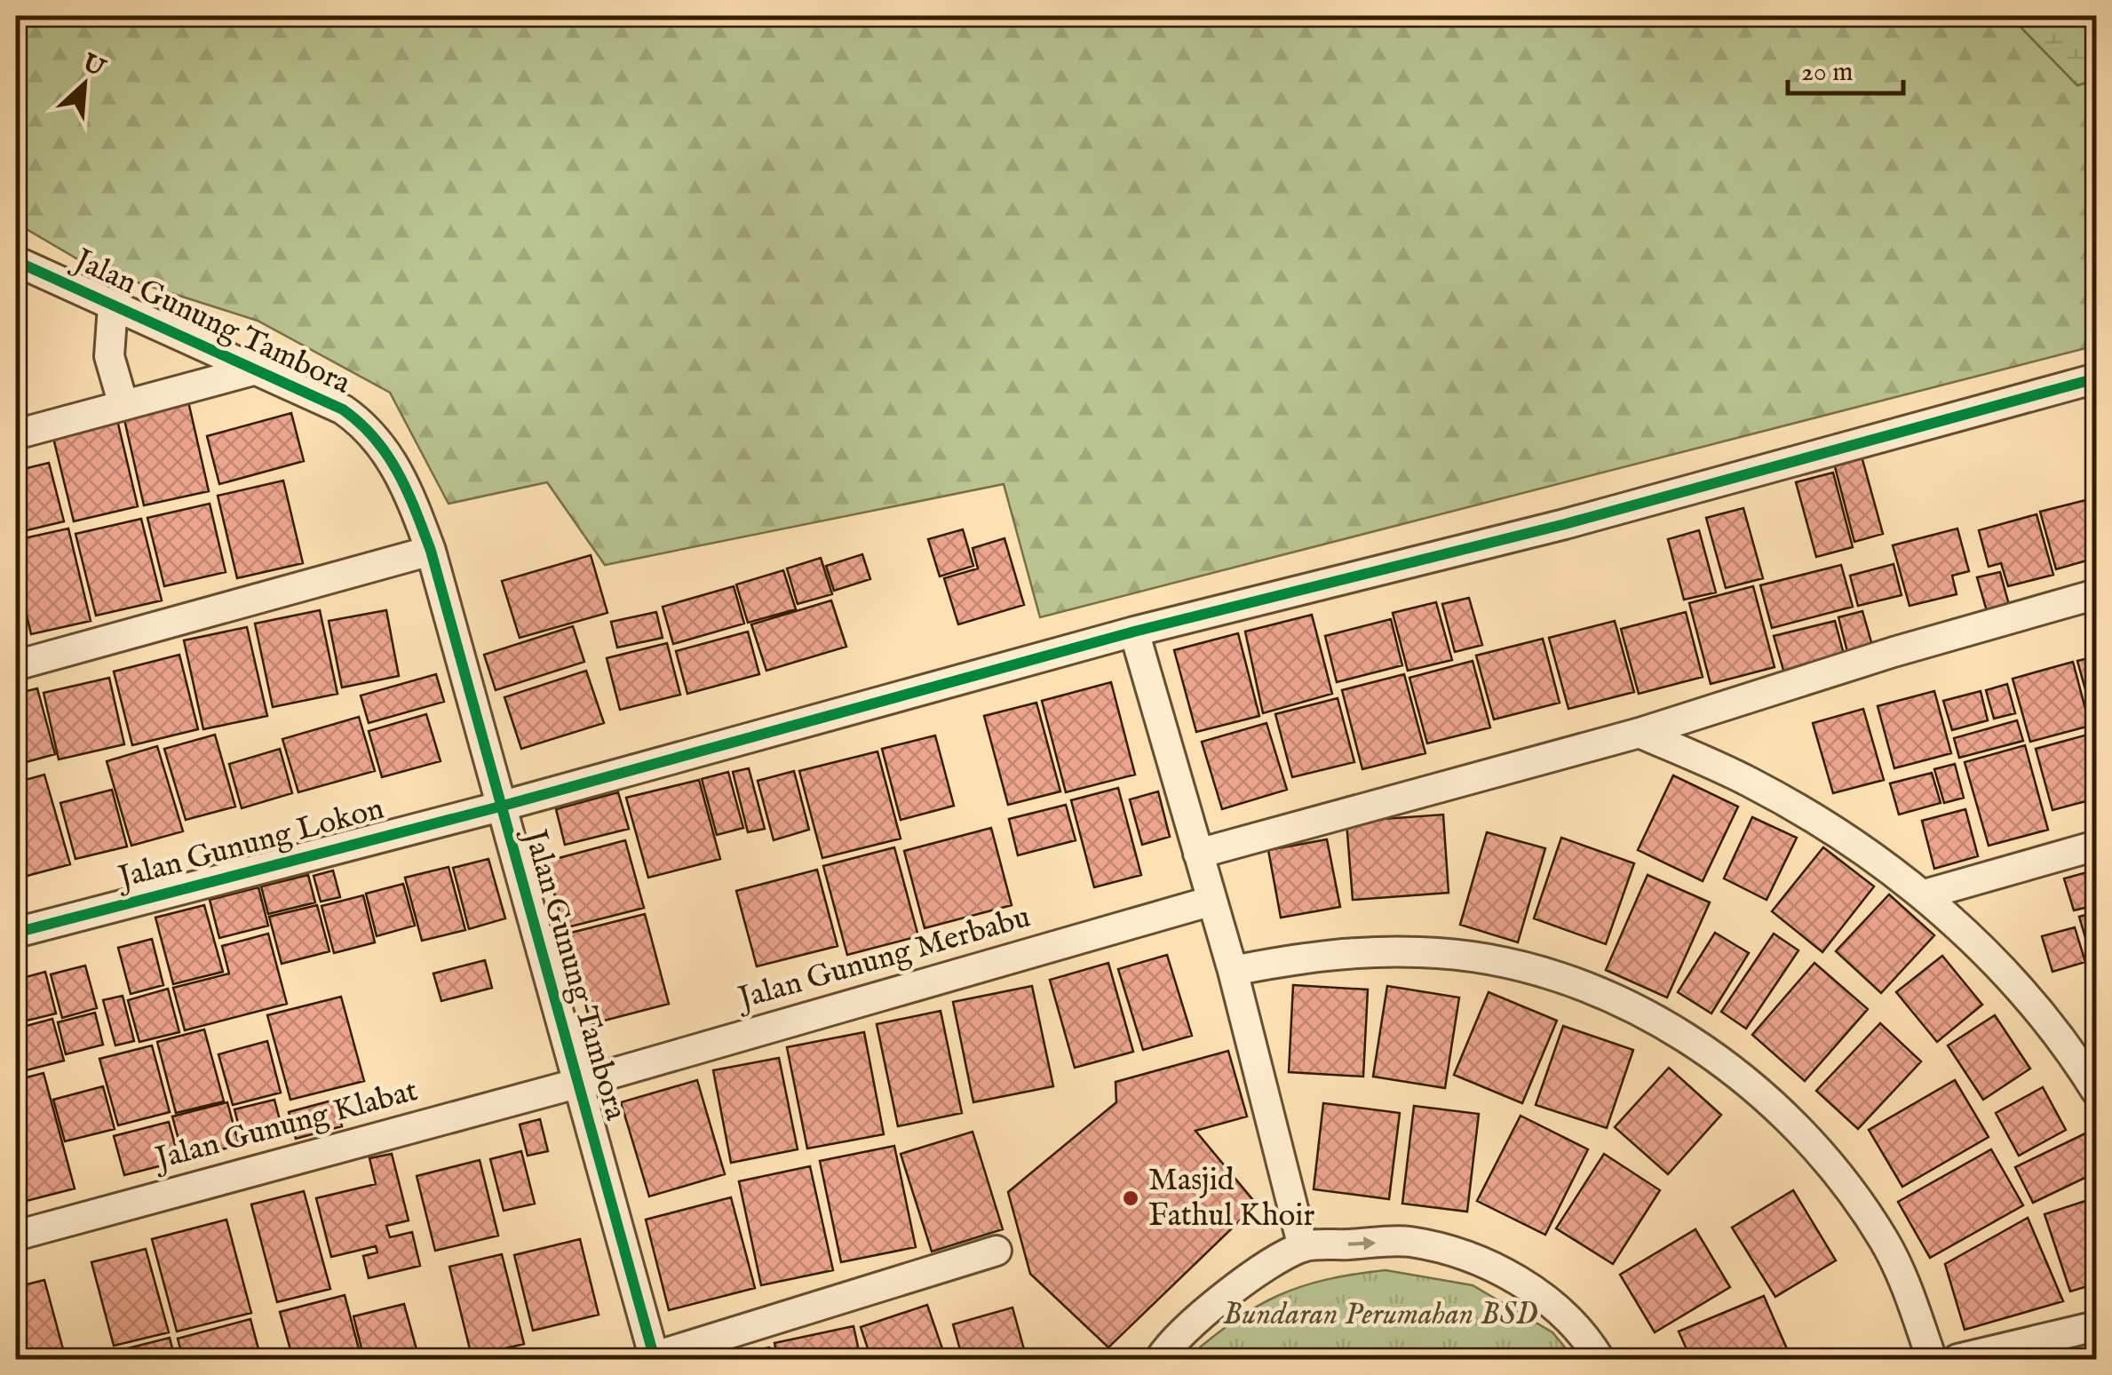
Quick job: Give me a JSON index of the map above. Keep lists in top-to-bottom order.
{
  "streets": {
    "street": [
      "Jalan Gunung Tambora",
      "Jalan Gunung Lokon",
      "Jalan Gunung Merbabu",
      "Jalan Gunung Klabat"
    ]
  },
  "crossings": [
    ["Jalan Gunung Tambora", "Jalan Gunung Lokon"],
    ["Jalan Gunung Tambora", "Jalan Gunung Merbabu"],
    ["Jalan Gunung Tambora", "Jalan Gunung Klabat"],
    ["Jalan Gunung Merbabu", "Jalan Gunung Klabat"]
  ],
  "parks": ["Bundaran Perumahan BSD"],
  "places": ["Masjid Fathul Khoir"],
  "scale_bar": "20 m",
  "north": "top right"
}
